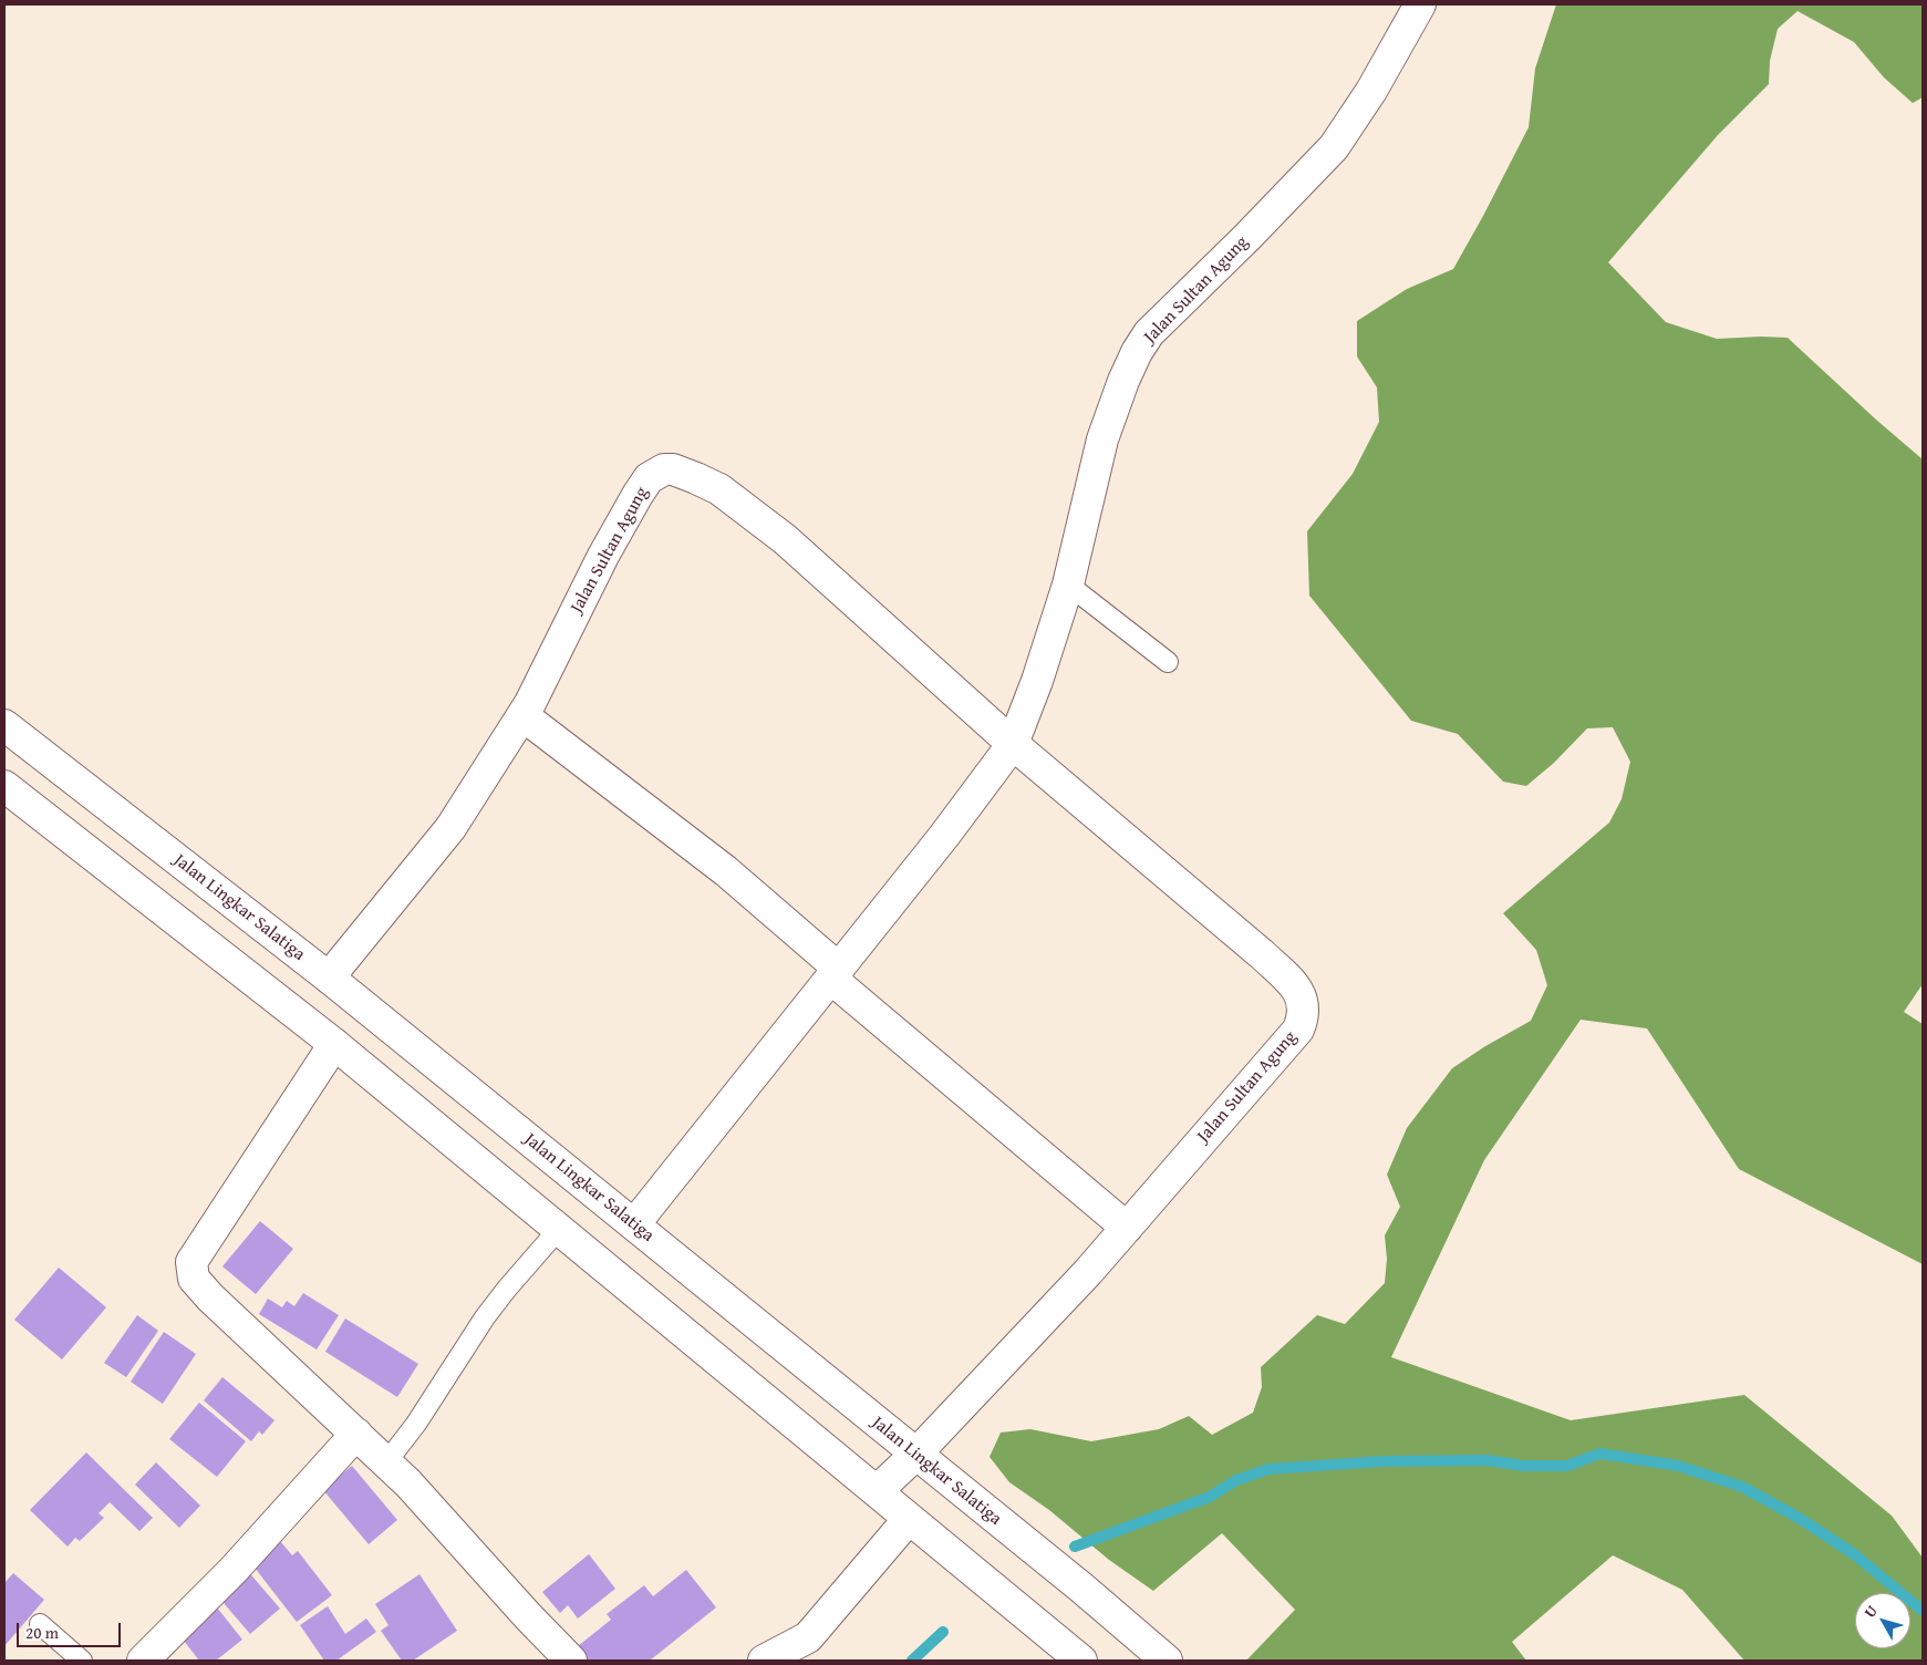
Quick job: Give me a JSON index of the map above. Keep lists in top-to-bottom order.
{
  "streets": {
    "main road": ["Jalan Sultan Agung", "Jalan Lingkar Salatiga"]
  },
  "crossings": [
    ["Jalan Sultan Agung", "Jalan Lingkar Salatiga"]
  ],
  "scale_bar": "20 m",
  "north": "top left"
}
